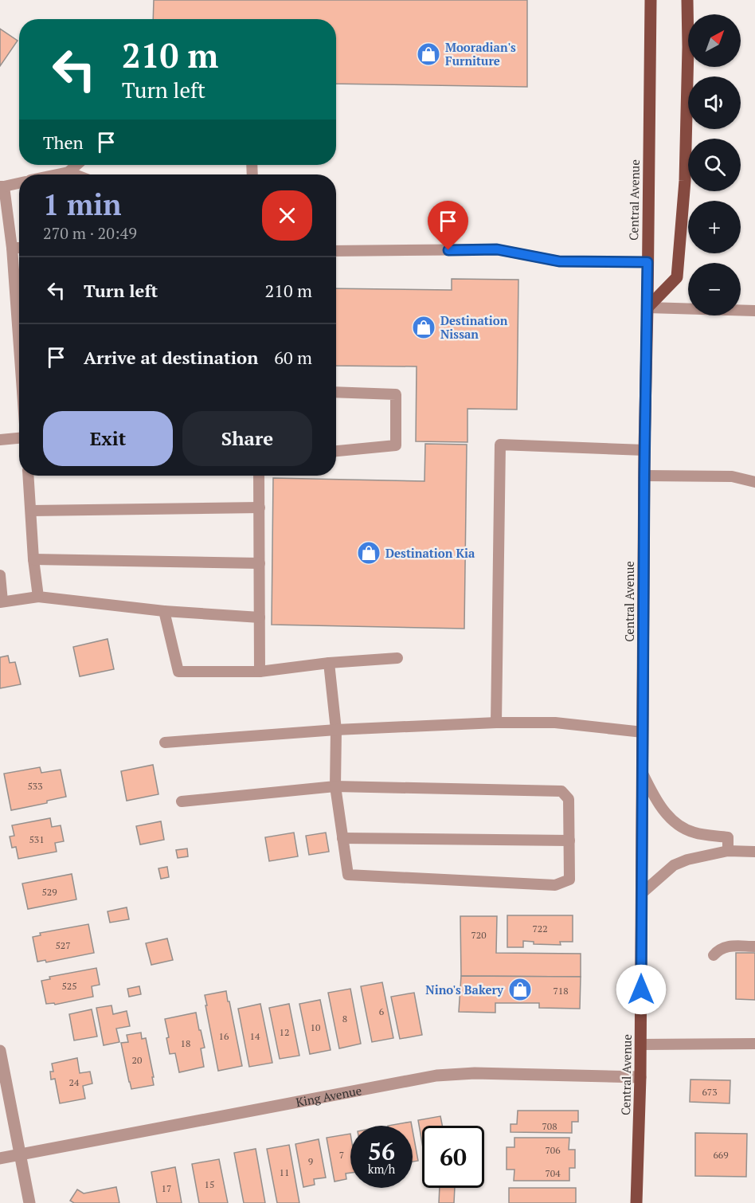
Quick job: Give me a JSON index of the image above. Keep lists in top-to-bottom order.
{
  "streets": {
    "main road": ["Central Avenue"],
    "street": ["King Avenue"]
  },
  "crossings": [
    ["Central Avenue", "King Avenue"]
  ],
  "places": {
    "shop": [
      "Mooradian's Furniture",
      "Destination Nissan",
      "Destination Kia",
      "Nino's Bakery"
    ]
  },
  "house_numbers": [
    "533",
    "531",
    "529",
    "722",
    "720",
    "527",
    "525",
    "718",
    "6",
    "8",
    "10",
    "12",
    "16",
    "14",
    "18",
    "20",
    "24",
    "673",
    "708",
    "706",
    "7",
    "669",
    "9",
    "11",
    "704",
    "15",
    "17"
  ],
  "north": "top right",
  "page": {
    "map_buttons": ["+", "−"],
    "turn": ["210 m", "Turn left"],
    "then": "Then",
    "heading": ["1 min", "270 m · 20:49"],
    "list": [
      {
        "name": "Turn left",
        "value": "210 m"
      },
      {
        "name": "Arrive at destination",
        "value": "60 m"
      }
    ],
    "buttons": ["Exit", "Share"],
    "speed": "56 km/h",
    "limit": "60"
  }
}
